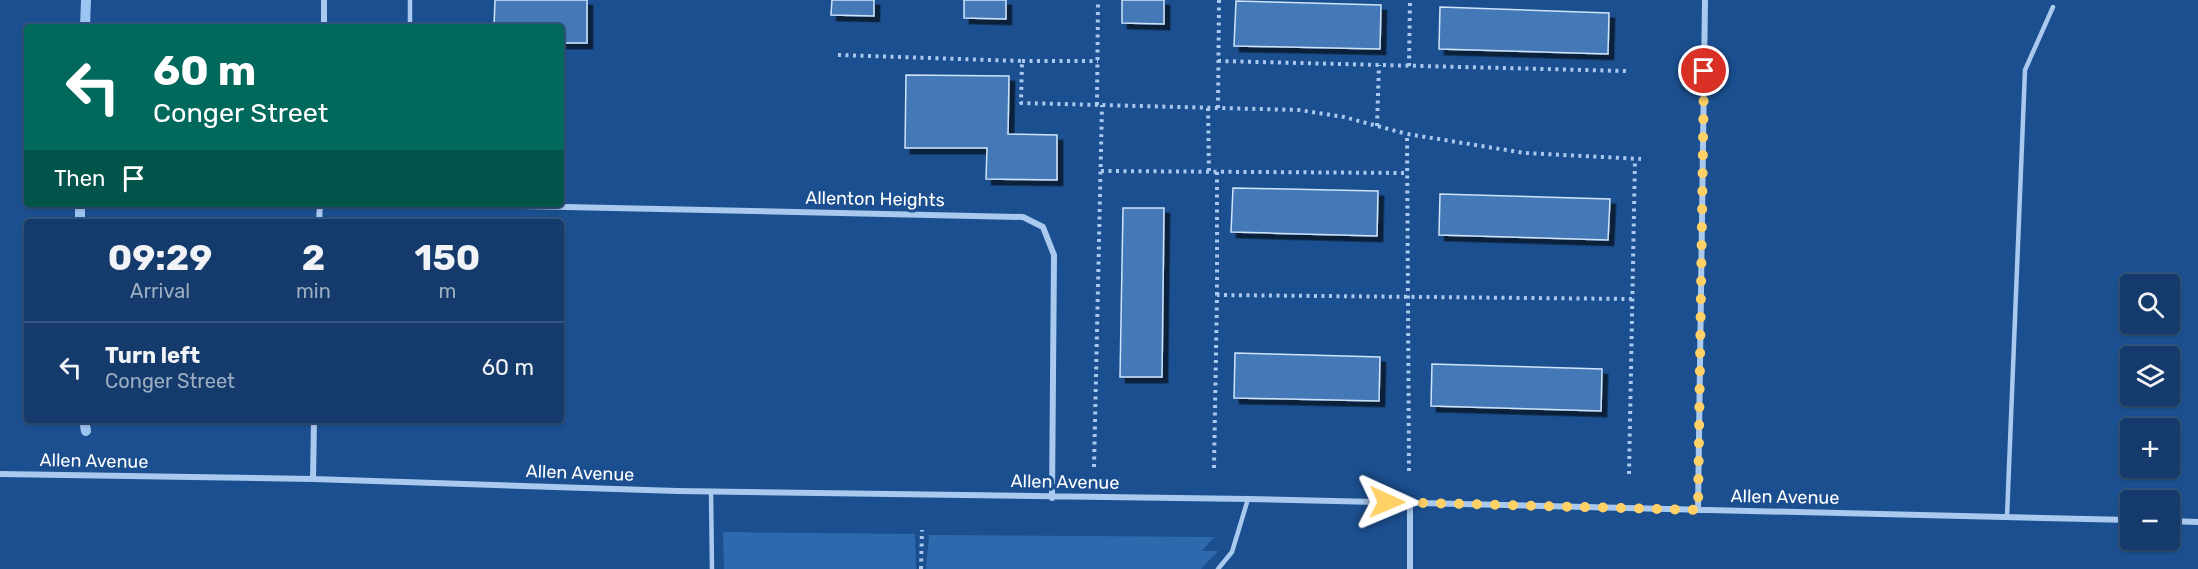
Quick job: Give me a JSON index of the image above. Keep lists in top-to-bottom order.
{
  "streets": {
    "street": ["Allenton Heights", "Allen Avenue"]
  },
  "crossings": [
    ["Allenton Heights", "Allen Avenue"]
  ],
  "page": {
    "turn": ["60 m", "Conger Street"],
    "then": "Then",
    "eta": [
      "09:29",
      "Arrival",
      "2",
      "min",
      "150",
      "m"
    ],
    "map_buttons": ["+", "−"],
    "list": [
      {
        "name": "Turn left",
        "note": "Conger Street",
        "value": "60 m"
      }
    ]
  }
}
